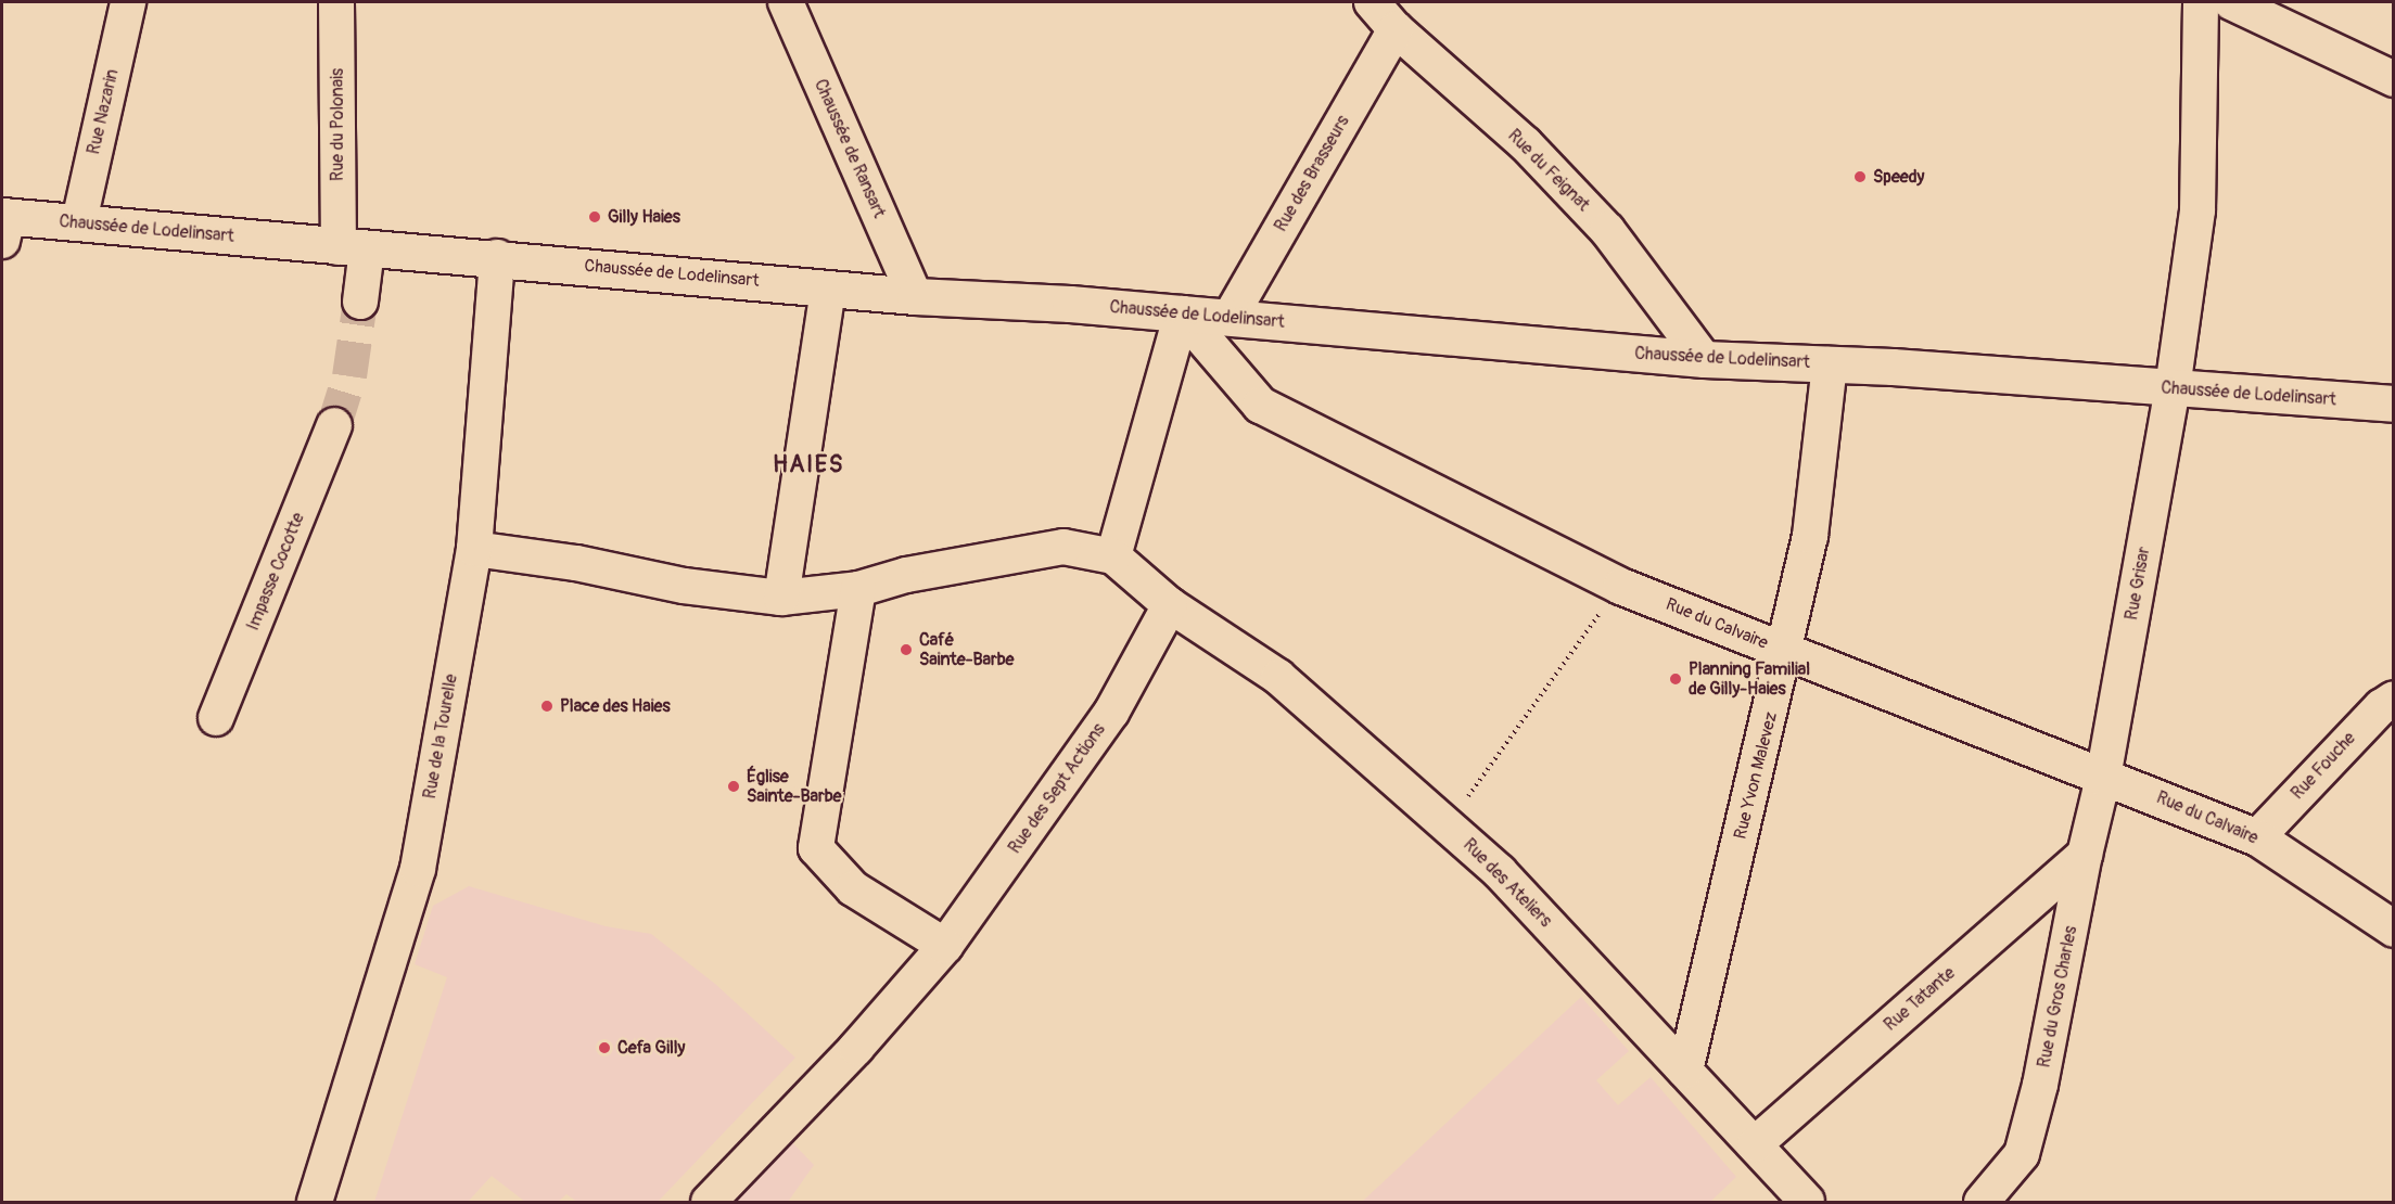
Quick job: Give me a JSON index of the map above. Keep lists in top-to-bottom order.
{
  "streets": {
    "main road": ["Chaussée de Lodelinsart", "Rue du Calvaire"],
    "street": [
      "Rue Nazarin",
      "Rue du Polonais",
      "Chaussée de Ransart",
      "Rue du Feignat",
      "Rue des Brasseurs",
      "Impasse Cocotte",
      "Rue Grisar",
      "Rue de la Tourelle",
      "Rue Fouche",
      "Rue Yvon Malevez",
      "Rue des Sept Actions",
      "Rue des Ateliers",
      "Rue du Gros Charles",
      "Rue Tatante"
    ]
  },
  "crossings": [
    ["Rue Nazarin", "Chaussée de Lodelinsart"],
    ["Rue du Polonais", "Chaussée de Lodelinsart"],
    ["Chaussée de Ransart", "Chaussée de Lodelinsart"],
    ["Rue du Feignat", "Rue des Brasseurs"],
    ["Rue du Feignat", "Chaussée de Lodelinsart"],
    ["Rue des Brasseurs", "Chaussée de Lodelinsart"],
    ["Chaussée de Lodelinsart", "Rue Grisar"],
    ["Chaussée de Lodelinsart", "Rue du Calvaire"],
    ["Chaussée de Lodelinsart", "Rue de la Tourelle"],
    ["Chaussée de Lodelinsart", "Rue Yvon Malevez"],
    ["Rue Grisar", "Rue du Calvaire"],
    ["Rue Grisar", "Rue du Gros Charles"],
    ["Rue du Calvaire", "Rue Fouche"],
    ["Rue du Calvaire", "Rue Yvon Malevez"],
    ["Rue du Calvaire", "Rue du Gros Charles"],
    ["Rue Yvon Malevez", "Rue des Ateliers"],
    ["Rue des Sept Actions", "Rue des Ateliers"],
    ["Rue des Ateliers", "Rue Tatante"],
    ["Rue du Gros Charles", "Rue Tatante"]
  ],
  "districts": ["HAIES"],
  "places": [
    "Speedy",
    "Gilly Haies",
    "Café Sainte-Barbe",
    "Planning Familial de Gilly-Haies",
    "Place des Haies",
    "Église Sainte-Barbe",
    "Cefa Gilly"
  ]
}
